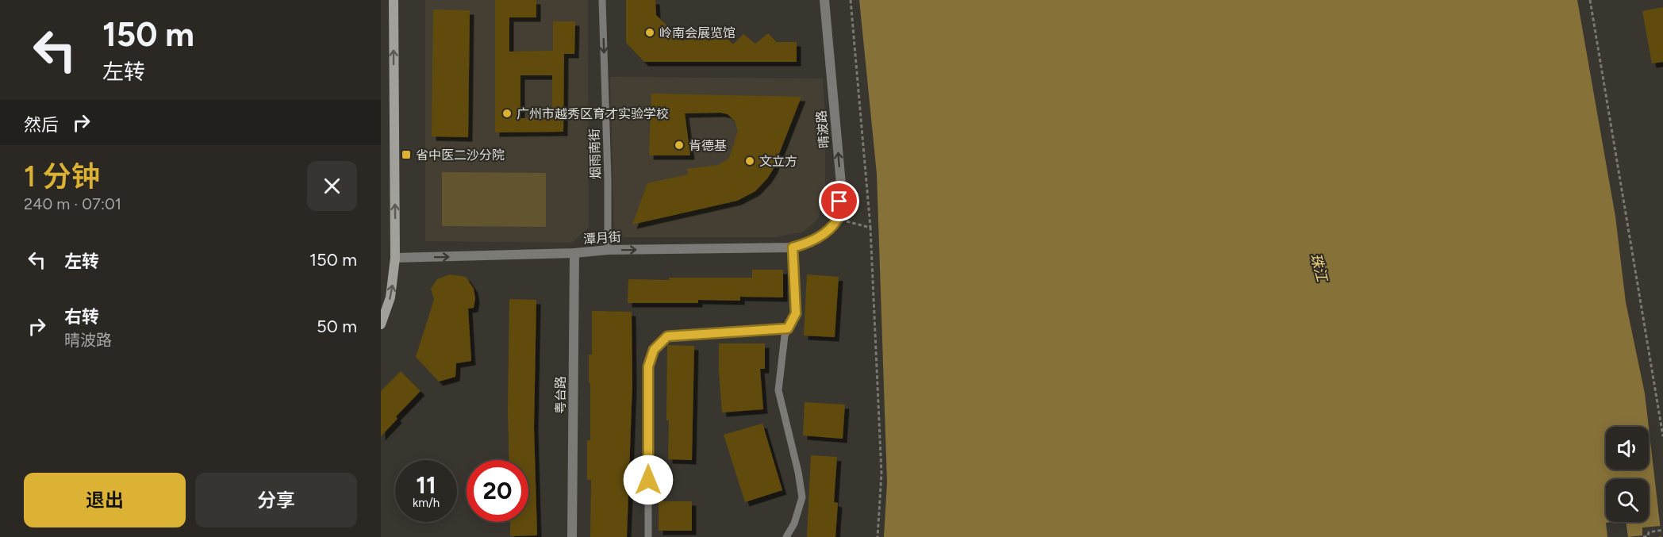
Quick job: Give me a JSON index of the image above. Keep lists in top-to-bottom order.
{
  "streets": {
    "street": ["晴波路", "潭月街", "粤台路"],
    "lane": ["烟雨南街"]
  },
  "crossings": [
    ["晴波路", "潭月街"],
    ["烟雨南街", "潭月街"],
    ["潭月街", "粤台路"]
  ],
  "one_way": ["晴波路", "烟雨南街", "潭月街"],
  "water": ["珠江"],
  "places": {
    "other": [
      "岭南会展览馆",
      "广州市越秀区育才实验学校",
      "肯德基",
      "文立方"
    ],
    "transit": ["省中医二沙分院"]
  },
  "page": {
    "turn": ["150 m", "左转"],
    "then": "然后",
    "heading": ["1 分钟", "240 m · 07:01"],
    "list": [
      {
        "name": "左转",
        "value": "150 m"
      },
      {
        "name": "右转",
        "note": "晴波路",
        "value": "50 m"
      }
    ],
    "speed": "11 km/h",
    "limit": "20",
    "buttons": ["退出", "分享"]
  }
}
